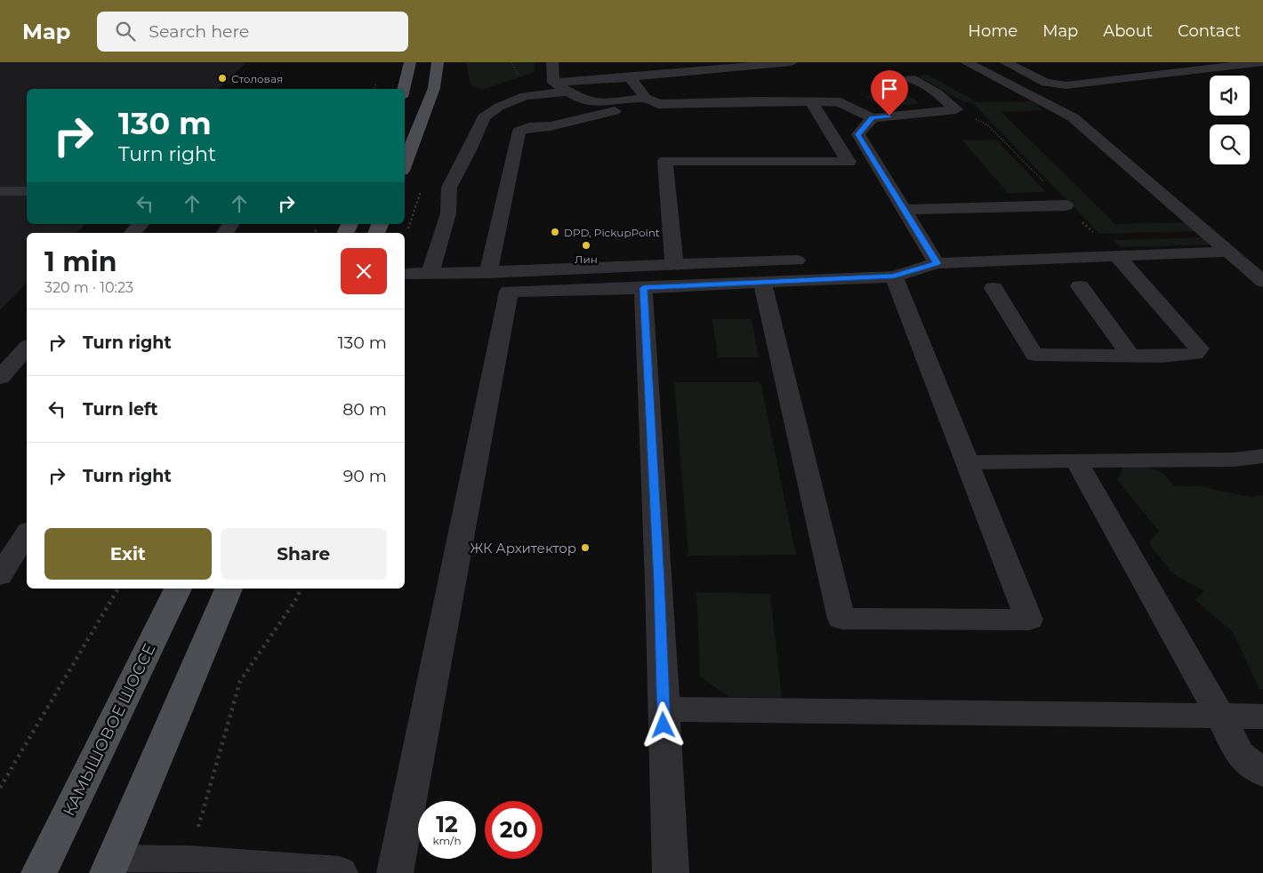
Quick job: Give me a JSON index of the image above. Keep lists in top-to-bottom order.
{
  "streets": {
    "main road": ["КАМЫШОВОЕ ШОССЕ"]
  },
  "places": [
    "Столовая",
    "DPD, PickupPoint",
    "Лин",
    "ЖК Архитектор"
  ],
  "page": {
    "header": "Map",
    "search": "Search here",
    "nav": [
      "Home",
      "Map",
      "About",
      "Contact"
    ],
    "turn": ["130 m", "Turn right"],
    "heading": ["1 min", "320 m · 10:23"],
    "list": [
      {
        "name": "Turn right",
        "value": "130 m"
      },
      {
        "name": "Turn left",
        "value": "80 m"
      },
      {
        "name": "Turn right",
        "value": "90 m"
      }
    ],
    "buttons": ["Exit", "Share"],
    "speed": "12 km/h",
    "limit": "20"
  }
}
